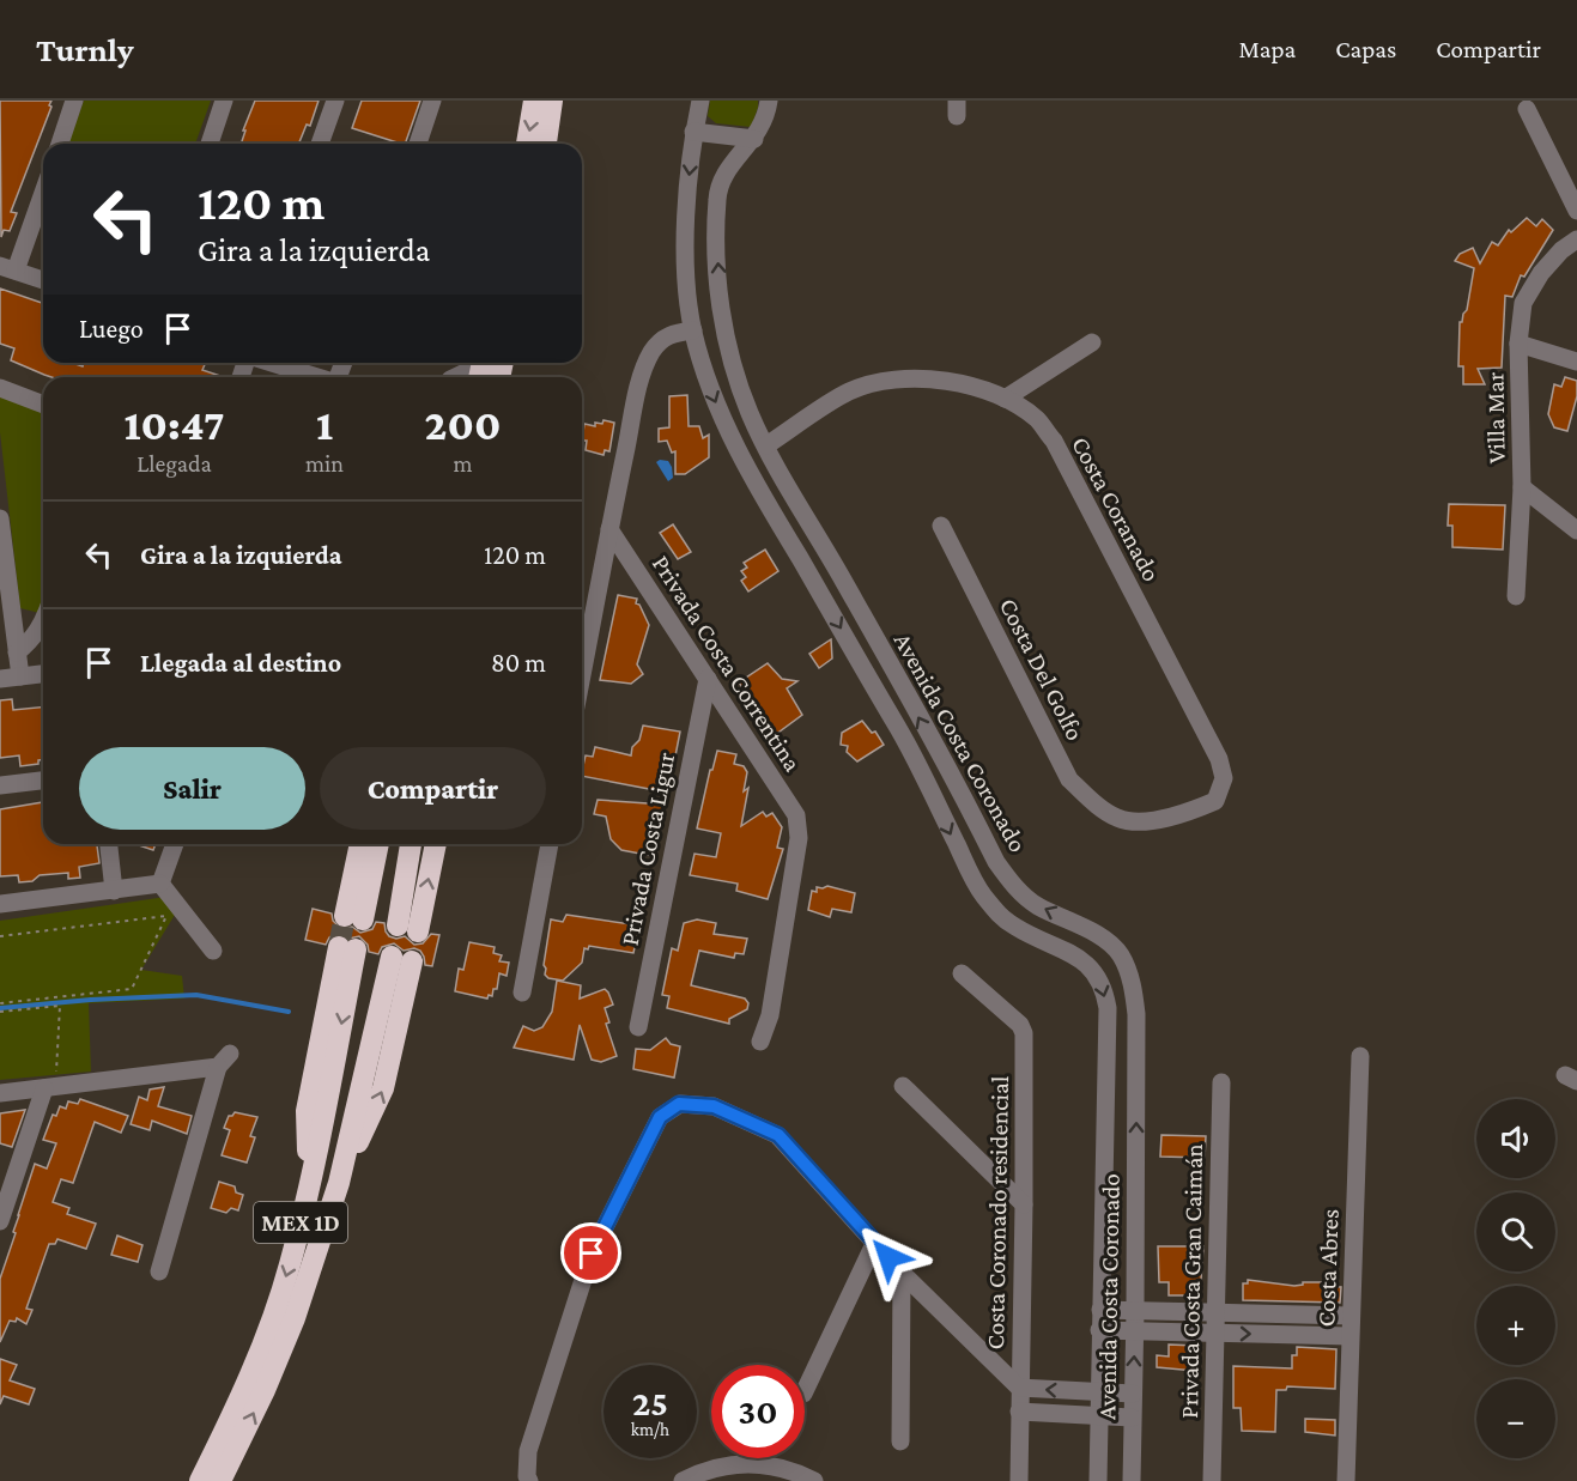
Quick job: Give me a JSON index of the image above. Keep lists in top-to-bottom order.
{
  "streets": {
    "highway": ["MEX 1D"],
    "street": [
      "Villa Mar",
      "Costa Coranado",
      "Privada Costa Correntina",
      "Costa Del Golfo",
      "Avenida Costa Coronado",
      "Privada Costa Ligur",
      "Costa Coronado residencial",
      "Costa Abres",
      "Privada Costa Gran Caimán"
    ]
  },
  "crossings": [
    ["Costa Coranado", "Costa Del Golfo"],
    ["Costa Coranado", "Avenida Costa Coronado"],
    ["Privada Costa Correntina", "Privada Costa Ligur"]
  ],
  "page": {
    "header": "Turnly",
    "nav": ["Mapa", "Capas", "Compartir"],
    "turn": ["120 m", "Gira a la izquierda"],
    "then": "Luego",
    "eta": [
      "10:47",
      "Llegada",
      "1",
      "min",
      "200",
      "m"
    ],
    "list": [
      {
        "name": "Gira a la izquierda",
        "value": "120 m"
      },
      {
        "name": "Llegada al destino",
        "value": "80 m"
      }
    ],
    "buttons": ["Salir", "Compartir"],
    "map_buttons": ["+", "−"],
    "speed": "25 km/h",
    "limit": "30"
  }
}
